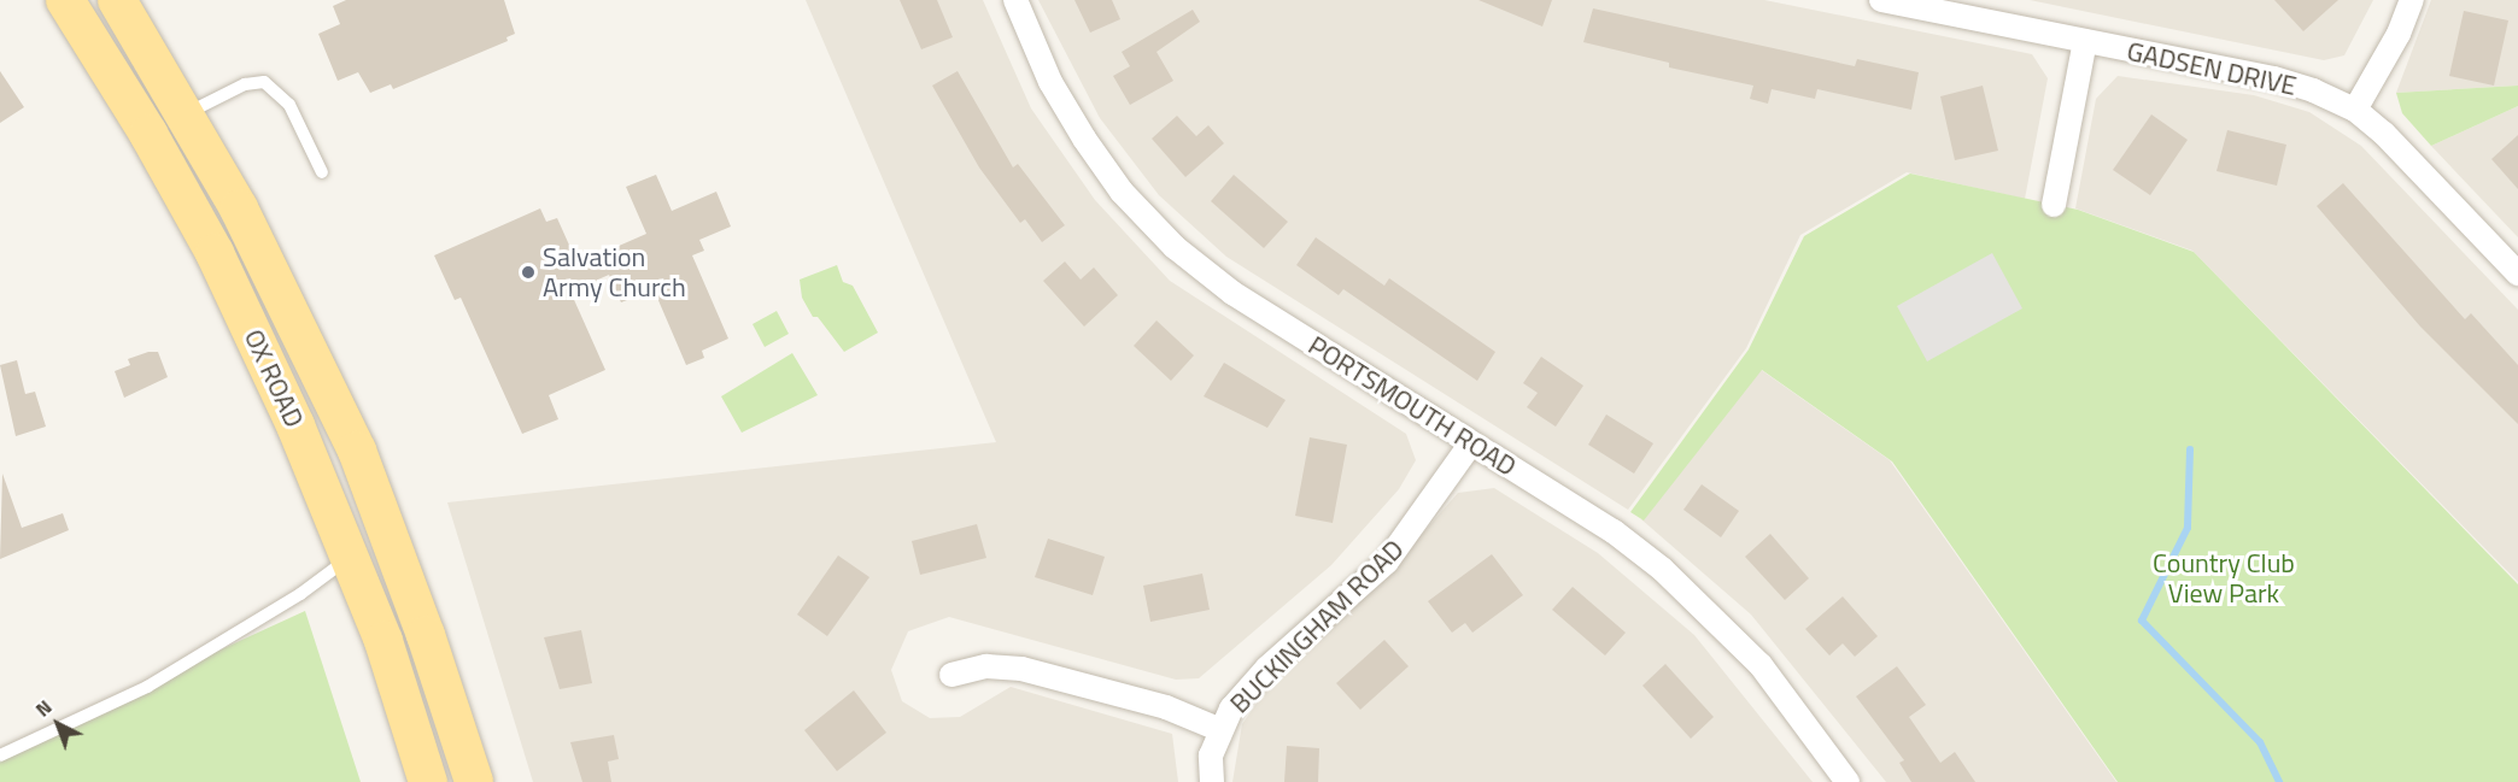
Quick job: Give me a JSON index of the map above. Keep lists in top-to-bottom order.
{
  "streets": {
    "main road": ["OX ROAD"],
    "street": ["GADSEN DRIVE", "PORTSMOUTH ROAD", "BUCKINGHAM ROAD"]
  },
  "crossings": [
    ["PORTSMOUTH ROAD", "BUCKINGHAM ROAD"]
  ],
  "parks": ["Country Club View Park"],
  "places": ["Salvation Army Church"],
  "north": "top left"
}
